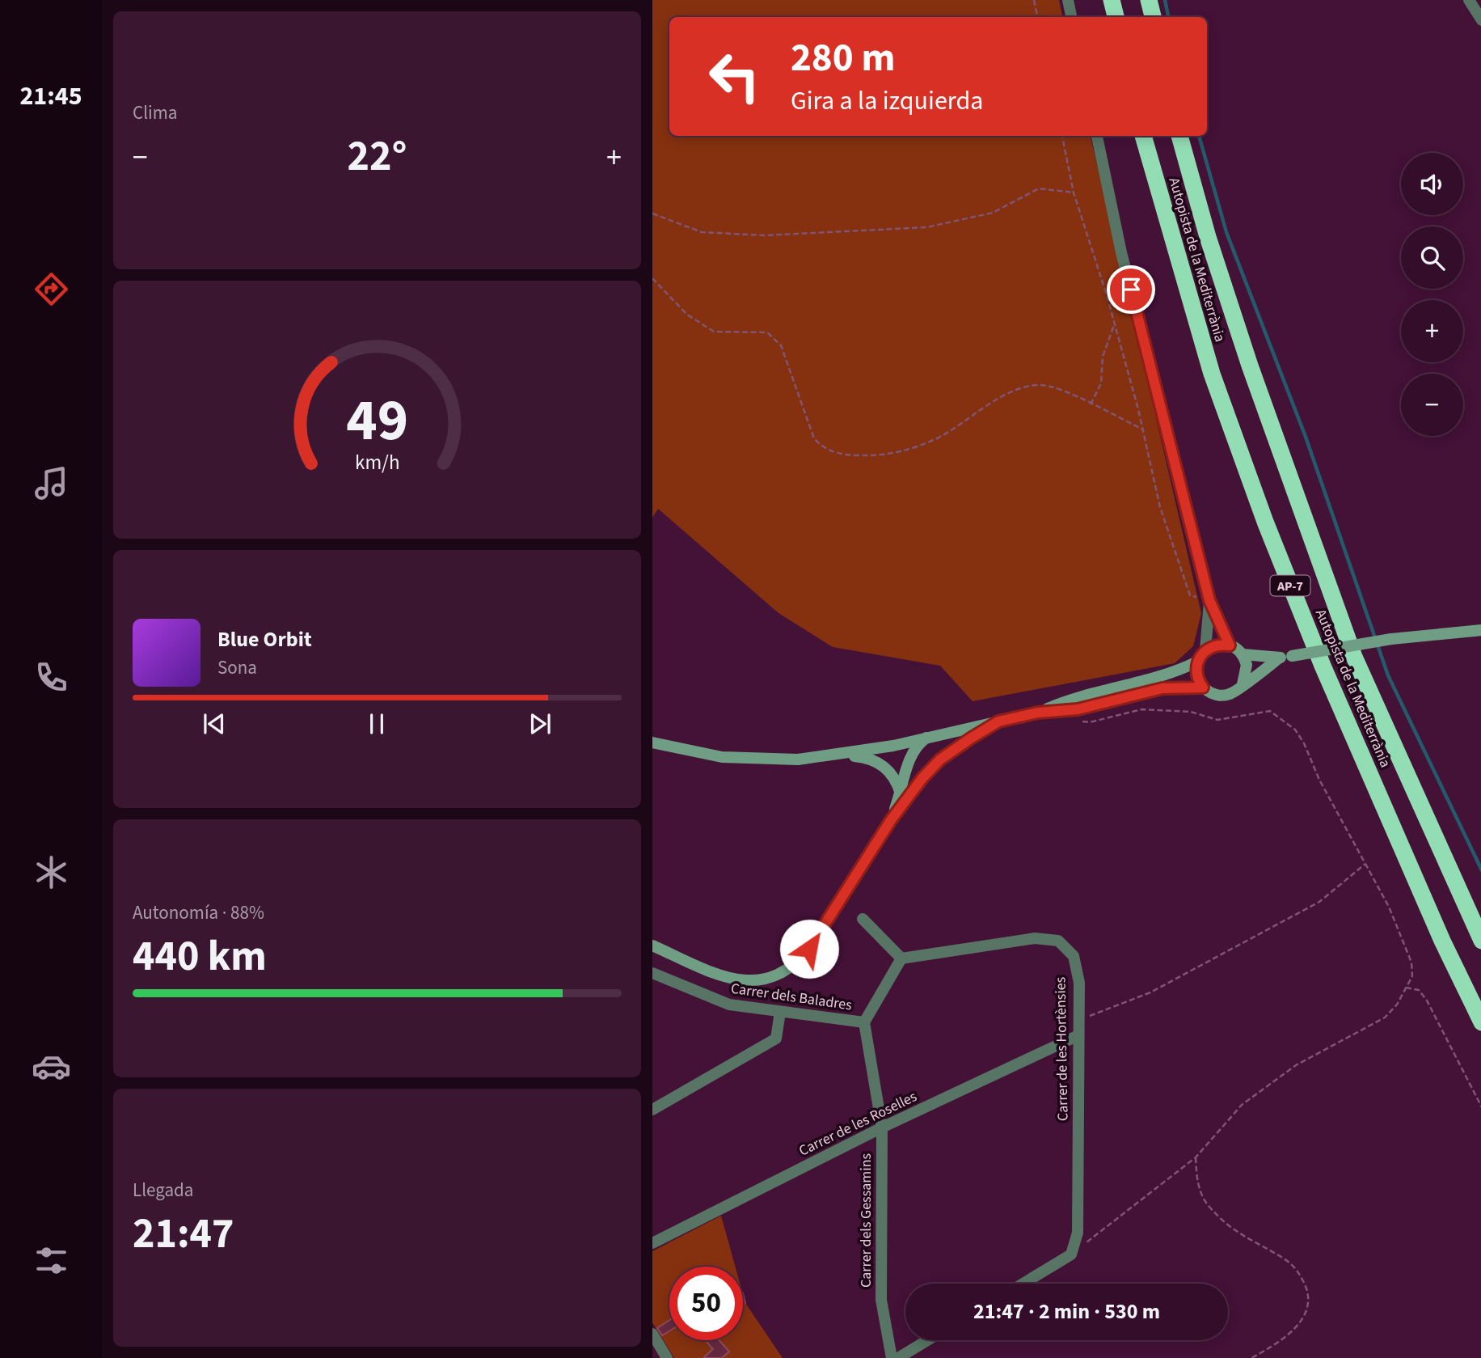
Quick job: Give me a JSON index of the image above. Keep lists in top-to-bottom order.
{
  "streets": {
    "highway": ["Autopista de la Mediterrània", "AP-7"],
    "street": [
      "Carrer dels Baladres",
      "Carrer de les Hortènsies",
      "Carrer de les Roselles",
      "Carrer dels Gessamins"
    ]
  },
  "crossings": [
    ["Carrer dels Baladres", "Carrer dels Gessamins"],
    ["Carrer de les Hortènsies", "Carrer de les Roselles"],
    ["Carrer de les Roselles", "Carrer dels Gessamins"]
  ],
  "page": {
    "tabs": "21:45",
    "tile": [
      "Clima",
      ["Autonomía · 88%", "440 km"],
      ["Llegada", "21:47"]
    ],
    "turn": ["280 m", "Gira a la izquierda"],
    "heat": ["−", "22°", "+"],
    "map_buttons": ["+", "−"],
    "song": ["Blue Orbit", "Sona"],
    "limit": "50",
    "trip": "21:47 · 2 min · 530 m",
    "gauge": ["49", "km/h"]
  }
}
